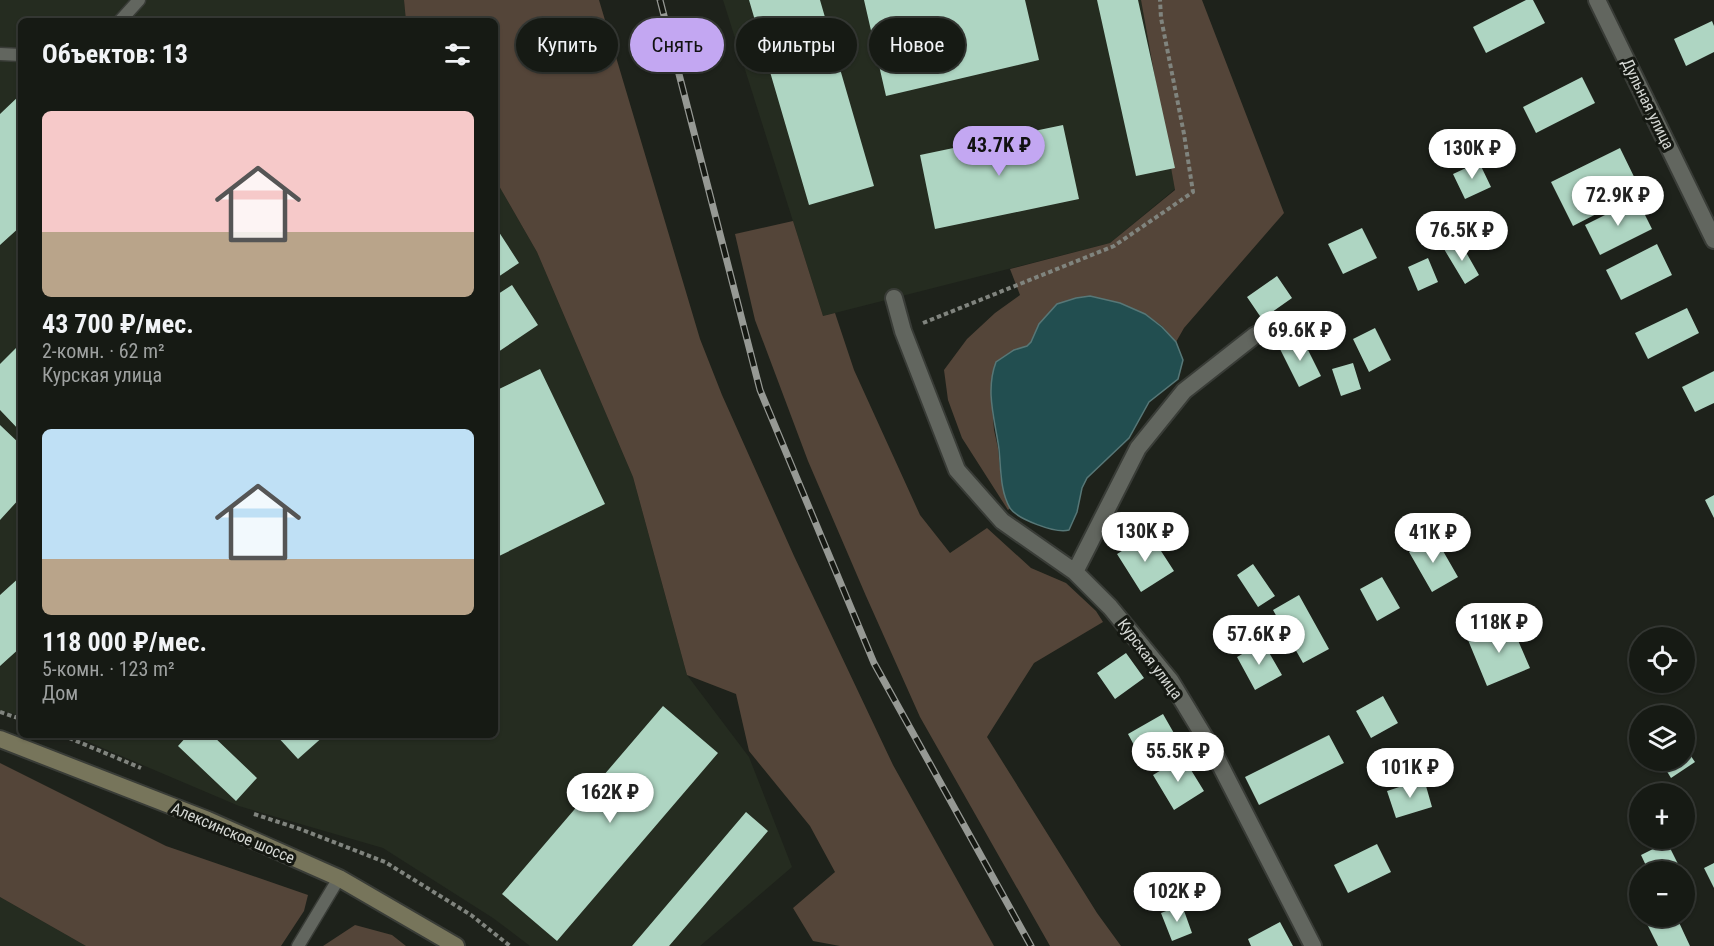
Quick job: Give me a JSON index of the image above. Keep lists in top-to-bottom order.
{
  "streets": {
    "main road": ["Алексинское шоссе"],
    "street": ["Дульная улица", "Курская улица"]
  },
  "page": {
    "chip": [
      "Купить",
      "Снять",
      "Фильтры",
      "Новое"
    ],
    "heading": "Объектов: 13",
    "list": [
      {
        "name": "43 700 ₽/мес.",
        "note": "2-комн. · 62 m² · Курская улица"
      },
      {
        "name": "118 000 ₽/мес.",
        "note": "5-комн. · 123 m² · Дом"
      }
    ],
    "price": [
      "43.7K ₽",
      "130K ₽",
      "72.9K ₽",
      "76.5K ₽",
      "69.6K ₽",
      "130K ₽",
      "41K ₽",
      "118K ₽",
      "57.6K ₽",
      "55.5K ₽",
      "101K ₽",
      "162K ₽",
      "102K ₽"
    ],
    "map_buttons": ["+", "−"]
  }
}
